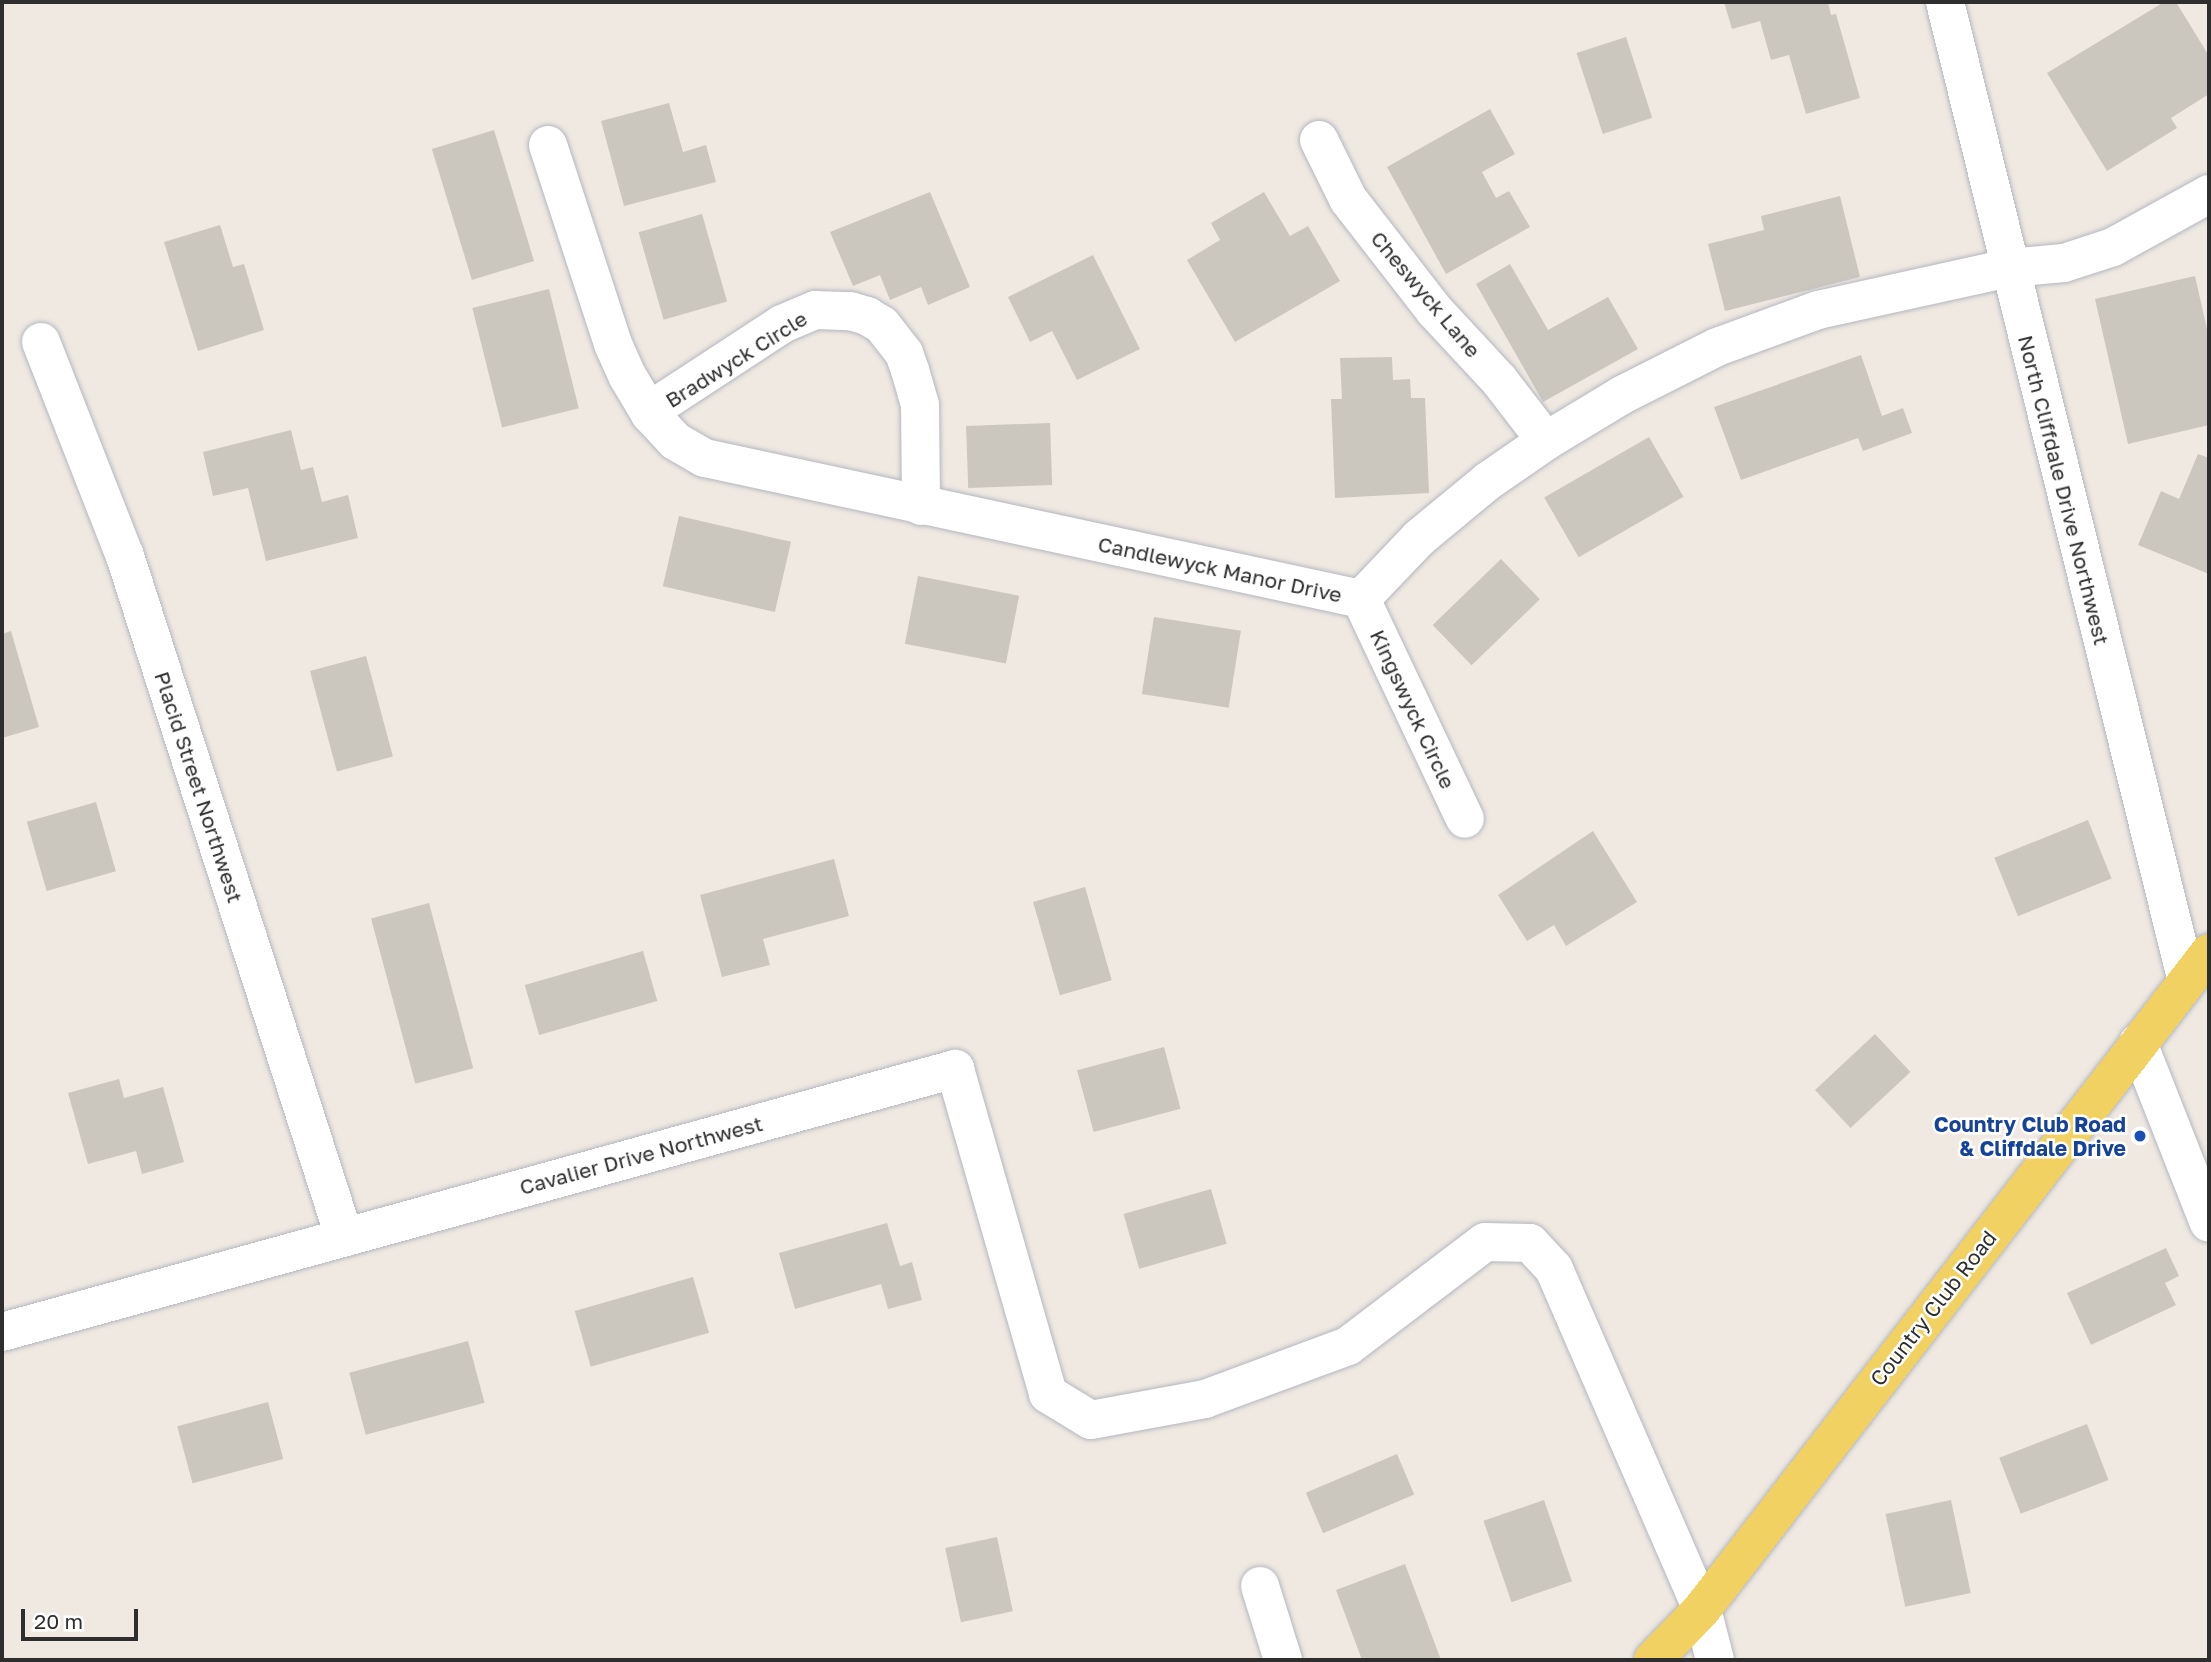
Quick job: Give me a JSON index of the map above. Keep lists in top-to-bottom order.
{
  "streets": {
    "main road": ["Country Club Road"],
    "street": [
      "Cheswyck Lane",
      "Bradwyck Circle",
      "North Cliffdale Drive Northwest",
      "Candlewyck Manor Drive",
      "Kingswyck Circle",
      "Placid Street Northwest",
      "Cavalier Drive Northwest"
    ]
  },
  "crossings": [
    ["Cheswyck Lane", "Candlewyck Manor Drive"],
    ["Bradwyck Circle", "Candlewyck Manor Drive"],
    ["North Cliffdale Drive Northwest", "Candlewyck Manor Drive"],
    ["North Cliffdale Drive Northwest", "Country Club Road"],
    ["Candlewyck Manor Drive", "Kingswyck Circle"],
    ["Placid Street Northwest", "Cavalier Drive Northwest"],
    ["Cavalier Drive Northwest", "Country Club Road"]
  ],
  "places": ["Country Club Road & Cliffdale Drive"],
  "scale_bar": "20 m"
}
